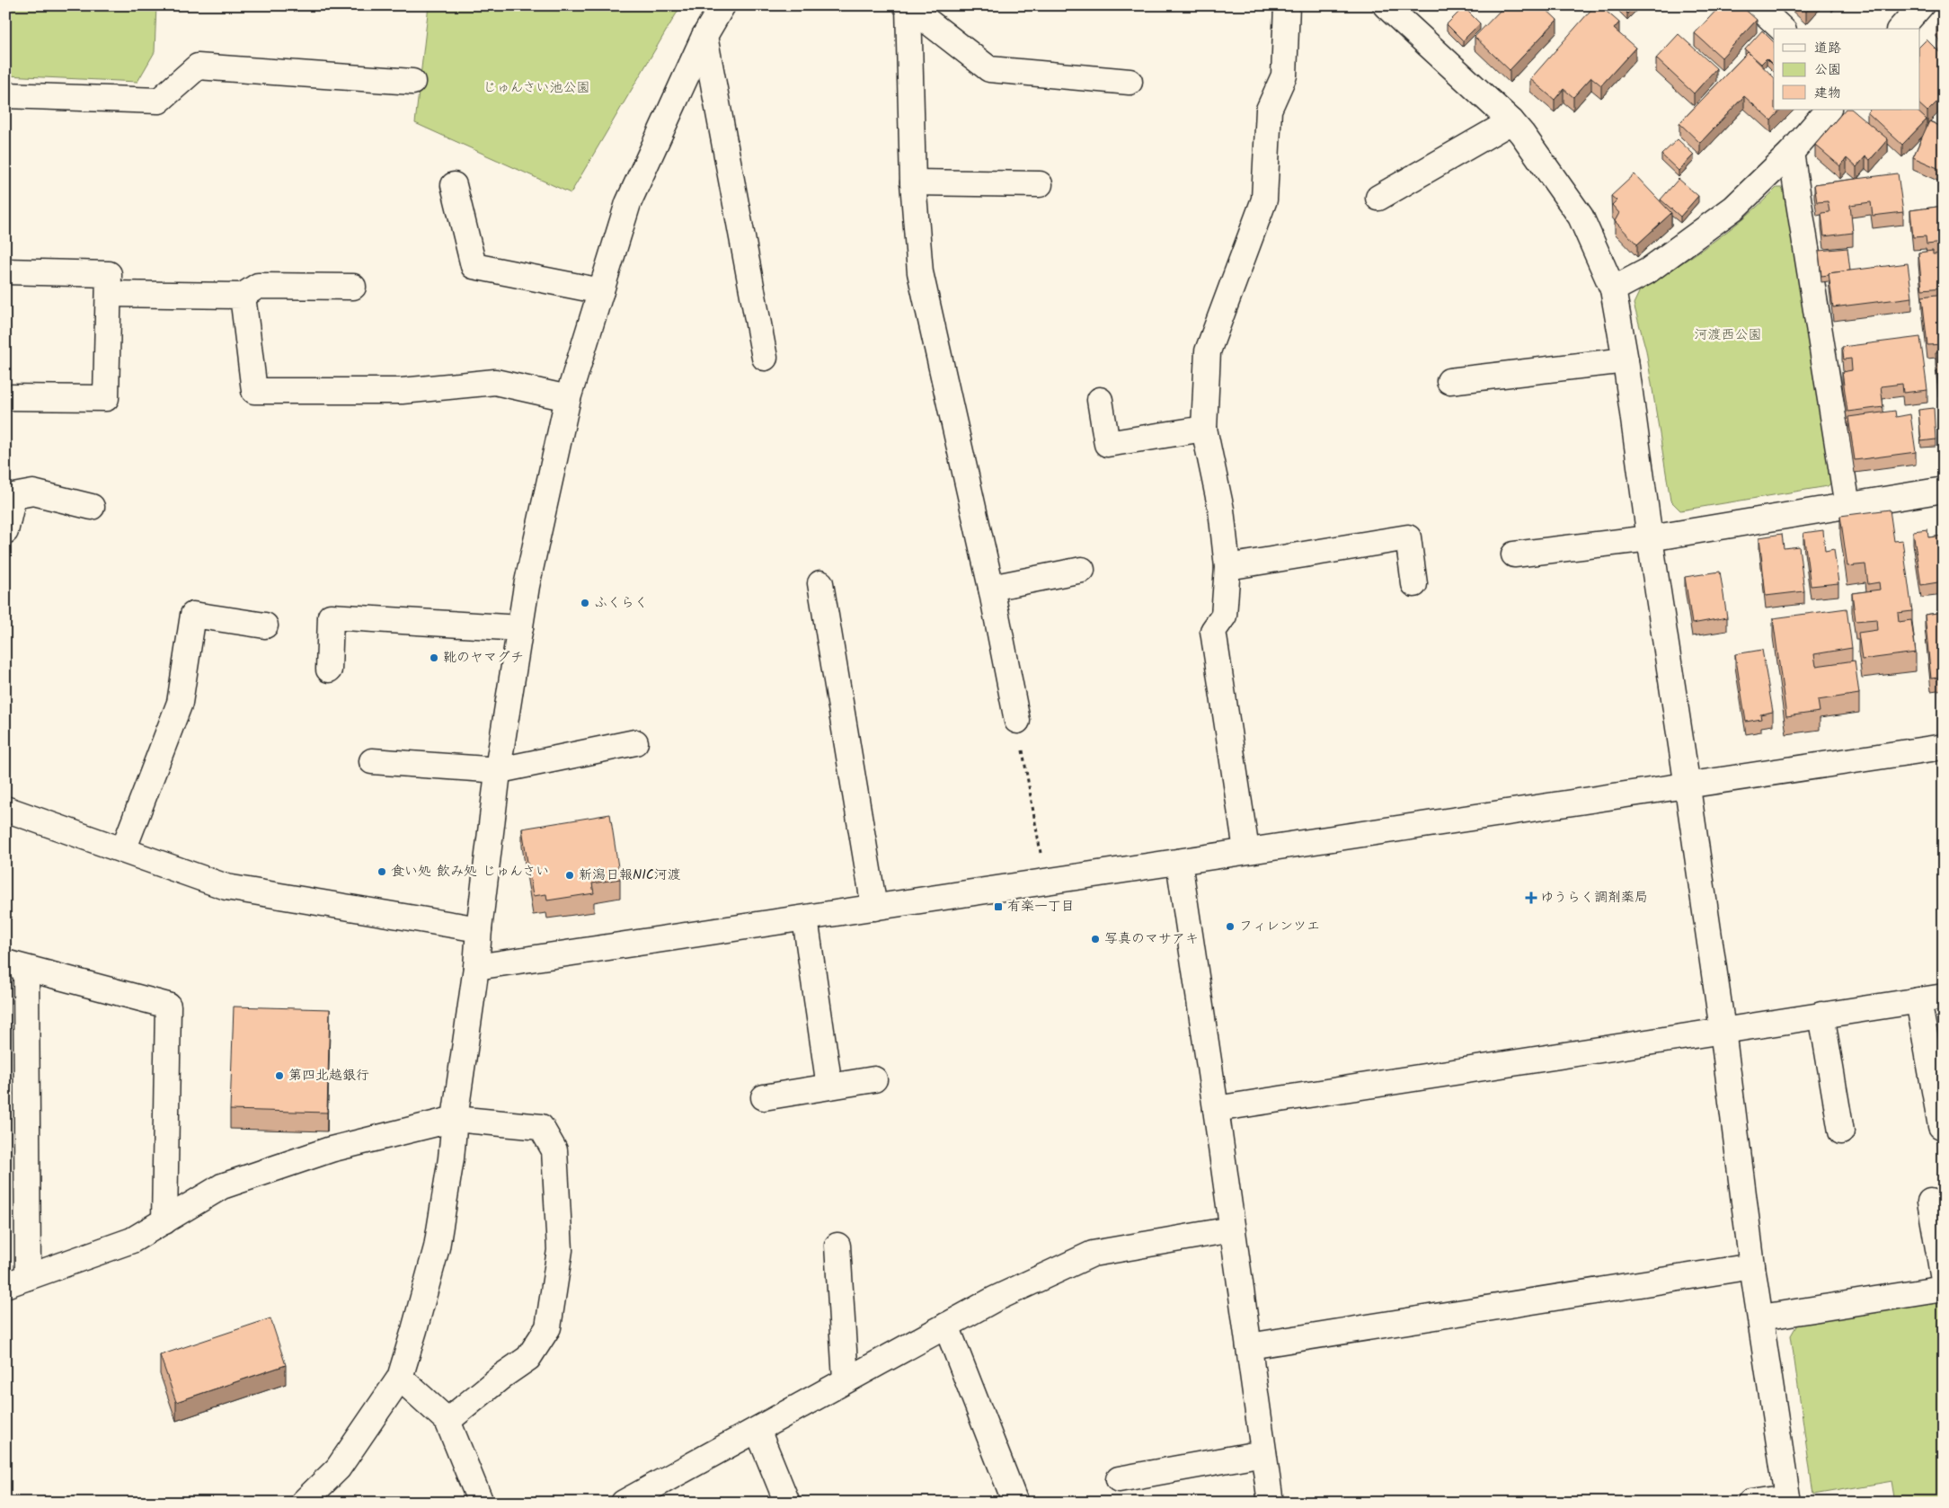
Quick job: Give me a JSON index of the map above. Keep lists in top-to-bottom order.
{
  "parks": ["じゅんさい池公園", "河渡西公園"],
  "places": {
    "other": [
      "ふくらく",
      "靴のヤマグチ",
      "食い処 飲み処 じゅんさい",
      "新潟日報NIC河渡",
      "フィレンツエ",
      "写真のマサアキ",
      "第四北越銀行"
    ],
    "health": ["ゆうらく調剤薬局"],
    "transit": ["有楽一丁目"]
  },
  "legend": ["道路", "公園", "建物"]
}
